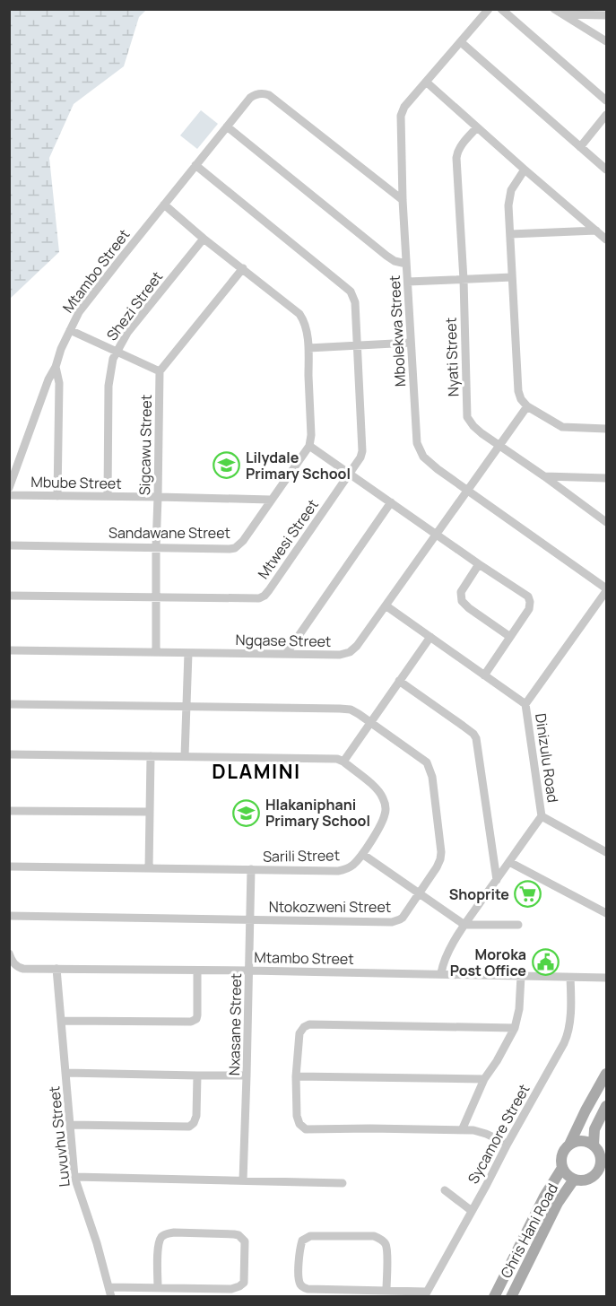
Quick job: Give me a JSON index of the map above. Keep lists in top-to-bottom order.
{
  "streets": {
    "main road": ["Chris Hani Road"],
    "street": [
      "Mtambo Street",
      "Shezi Street",
      "Mbolekwa Street",
      "Nyati Street",
      "Sigcawu Street",
      "Mbube Street",
      "Sandawane Street",
      "Mtwesi Street",
      "Ngqase Street",
      "Dinizulu Road",
      "Sarili Street",
      "Ntokozweni Street",
      "Nxasane Street",
      "Sycamore Street",
      "Luvuvhu Street"
    ]
  },
  "crossings": [
    ["Mtambo Street", "Mbolekwa Street"],
    ["Mtambo Street", "Mtwesi Street"],
    ["Mtambo Street", "Nxasane Street"],
    ["Mtambo Street", "Sycamore Street"],
    ["Mtambo Street", "Luvuvhu Street"],
    ["Shezi Street", "Mbube Street"],
    ["Mbolekwa Street", "Ngqase Street"],
    ["Nyati Street", "Ngqase Street"],
    ["Sigcawu Street", "Mbube Street"],
    ["Sigcawu Street", "Sandawane Street"],
    ["Sigcawu Street", "Mtwesi Street"],
    ["Sigcawu Street", "Ngqase Street"],
    ["Mbube Street", "Sandawane Street"],
    ["Ngqase Street", "Dinizulu Road"],
    ["Sarili Street", "Nxasane Street"],
    ["Ntokozweni Street", "Nxasane Street"]
  ],
  "districts": ["DLAMINI"],
  "places": {
    "school or university": ["Lilydale Primary School", "Hlakaniphani Primary School"],
    "supermarket": ["Shoprite"],
    "public building": ["Moroka Post Office"]
  }
}
